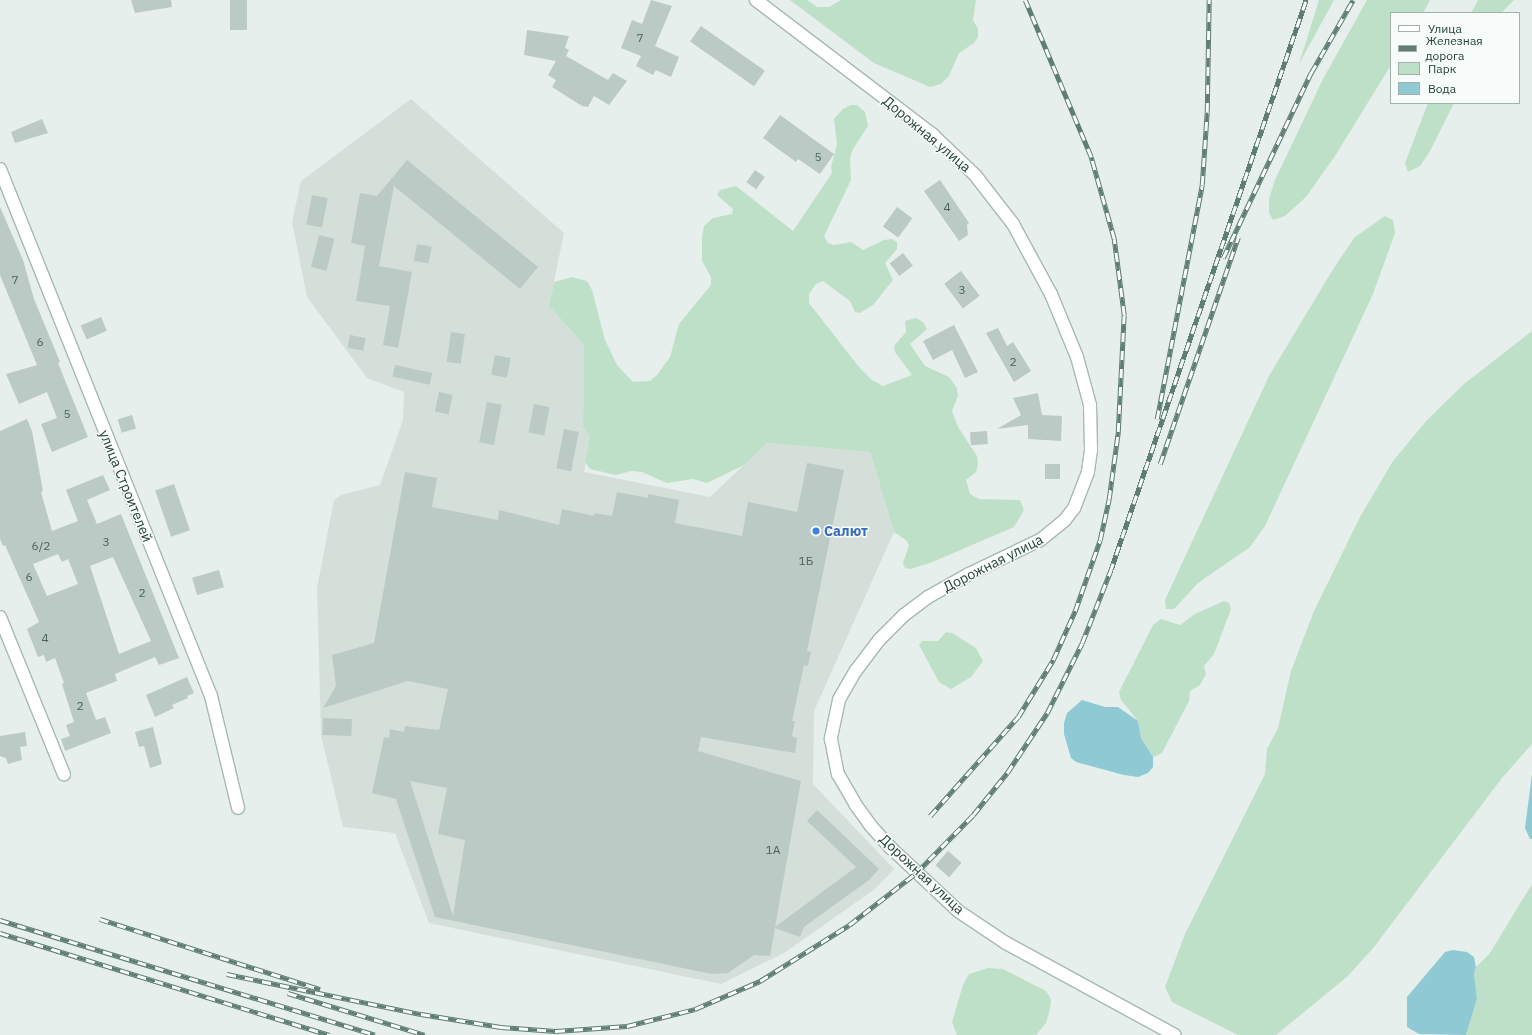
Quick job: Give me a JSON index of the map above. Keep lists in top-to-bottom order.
{
  "streets": {
    "street": ["Дорожная улица", "улица Строителей"]
  },
  "places": ["Салют"],
  "house_numbers": [
    "7",
    "5",
    "4",
    "7",
    "3",
    "6",
    "2",
    "5",
    "3",
    "6/2",
    "1Б",
    "6",
    "2",
    "4",
    "2",
    "1А"
  ],
  "legend": [
    "Улица",
    "Железная дорога",
    "Парк",
    "Вода"
  ]
}
